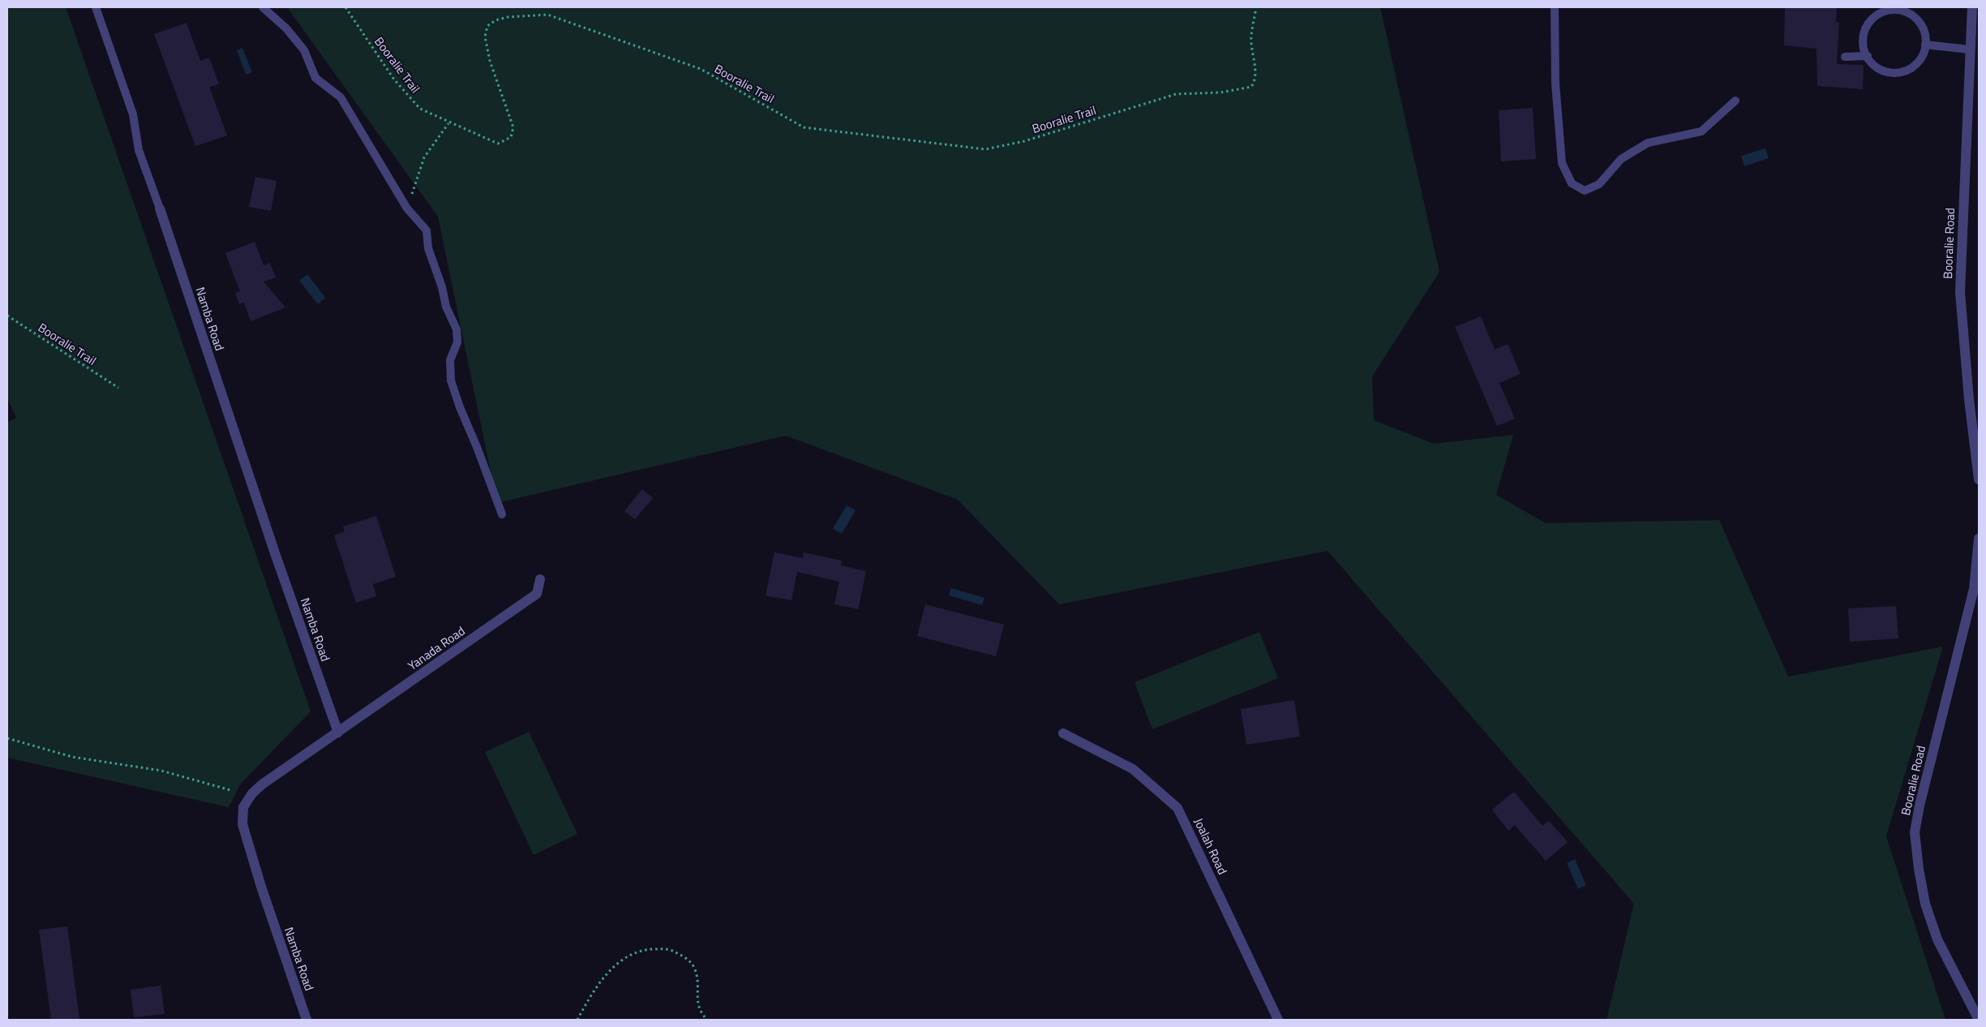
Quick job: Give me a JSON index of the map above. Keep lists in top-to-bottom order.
{
  "streets": {
    "street": [
      "Booralie Road",
      "Namba Road",
      "Yanada Road",
      "Joalah Road"
    ],
    "path": ["Booralie Trail"]
  },
  "crossings": [
    ["Namba Road", "Yanada Road"]
  ]
}
